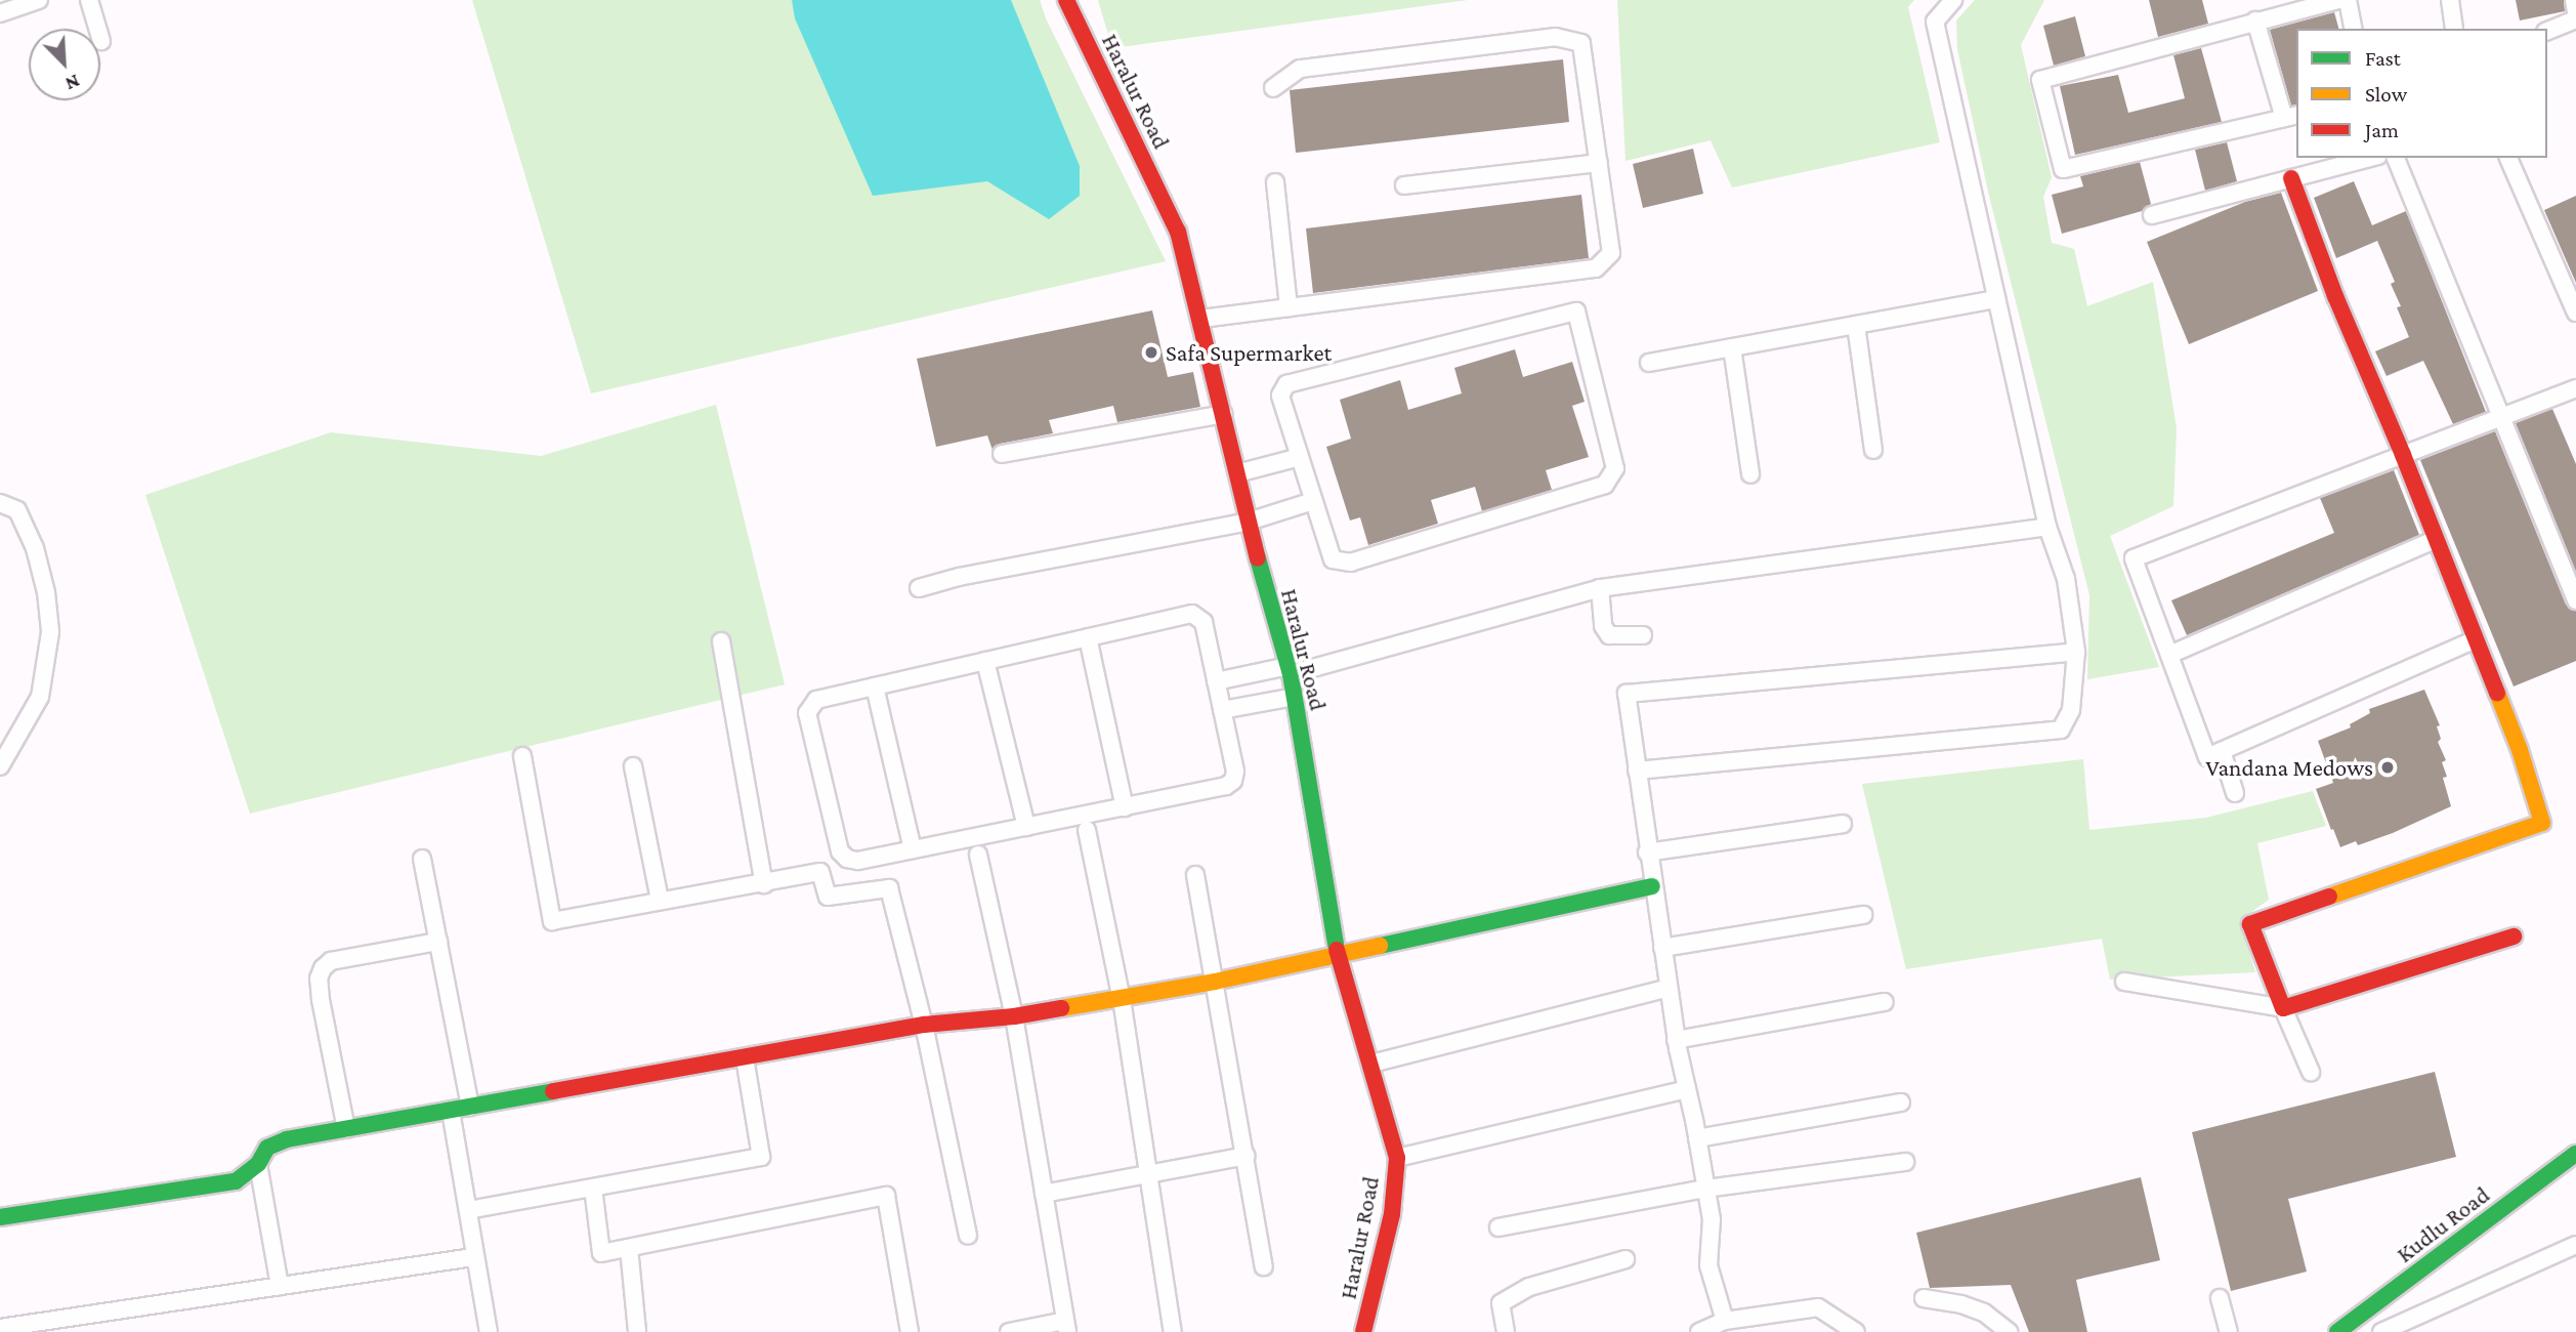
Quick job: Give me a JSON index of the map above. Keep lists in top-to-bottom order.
{
  "streets": {
    "street": ["Haralur Road", "Kudlu Road"]
  },
  "places": ["Safa Supermarket", "Vandana Medows"],
  "legend": ["Fast", "Slow", "Jam"],
  "north": "bottom right"
}
